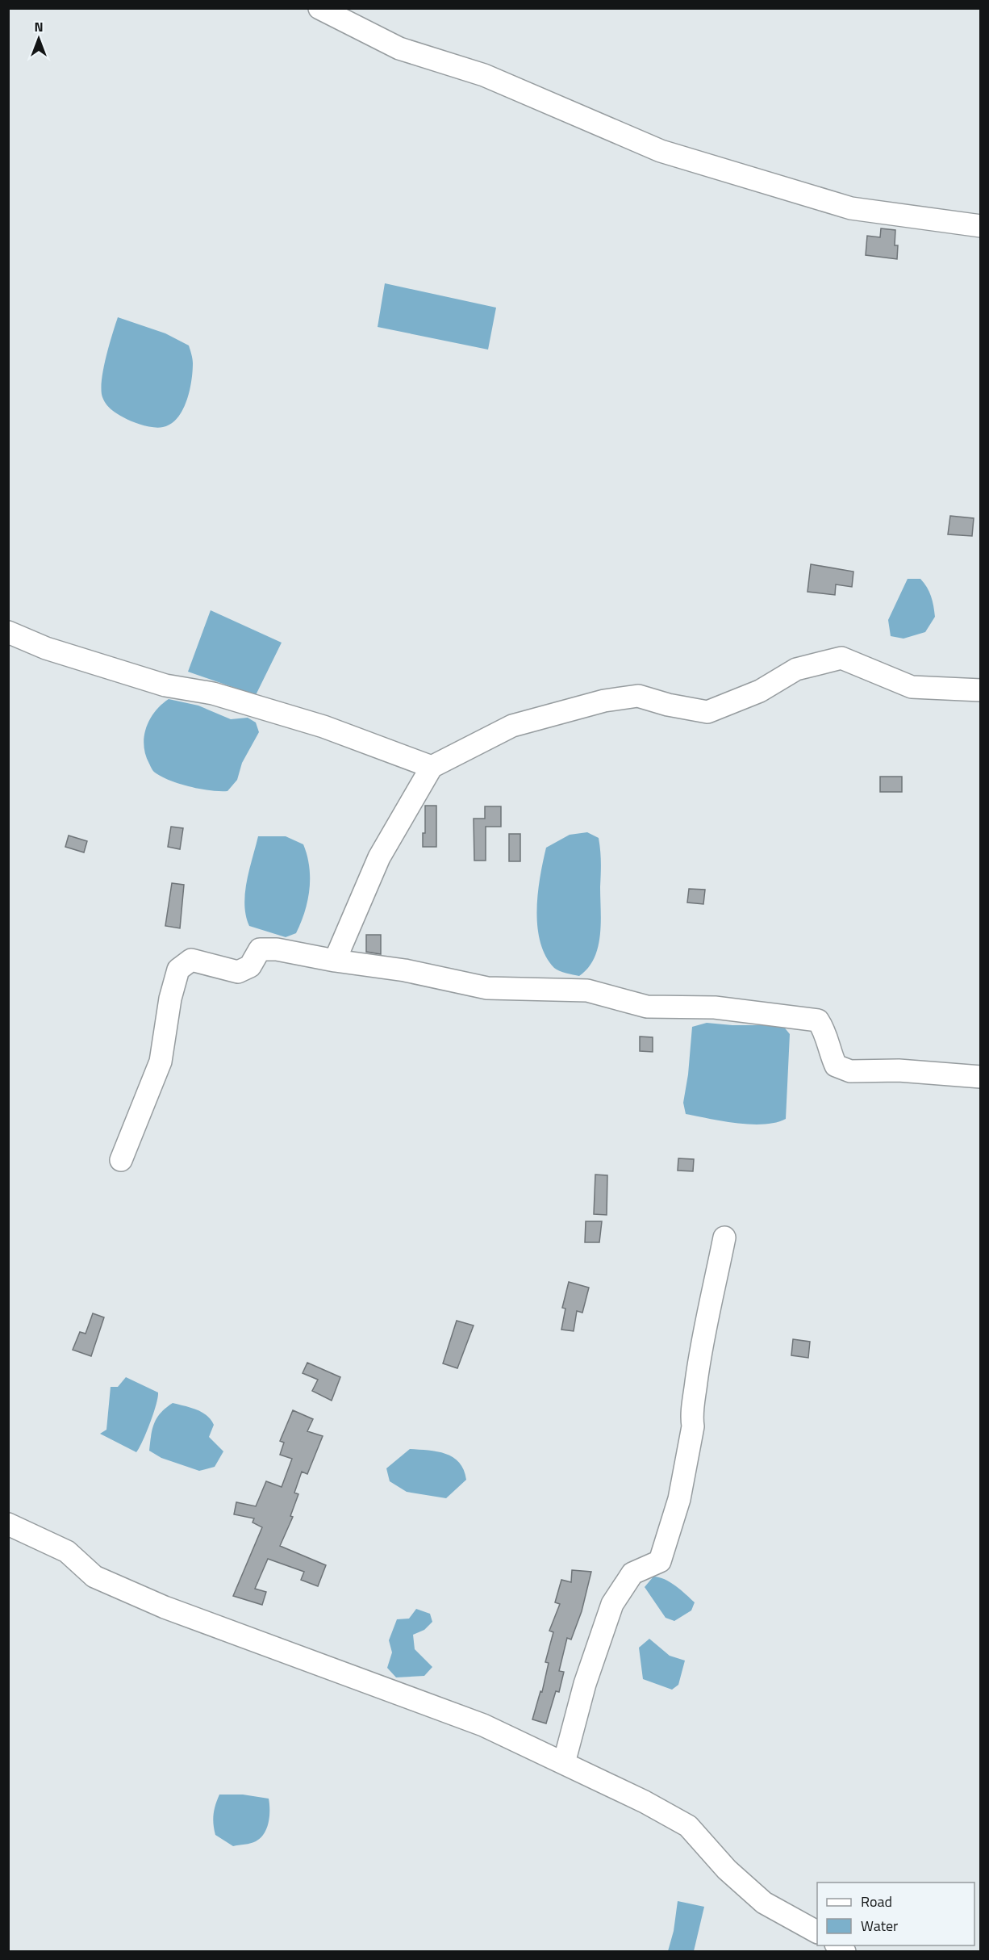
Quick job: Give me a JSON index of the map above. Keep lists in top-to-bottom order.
{
  "legend": ["Road", "Water"],
  "north": "top"
}
